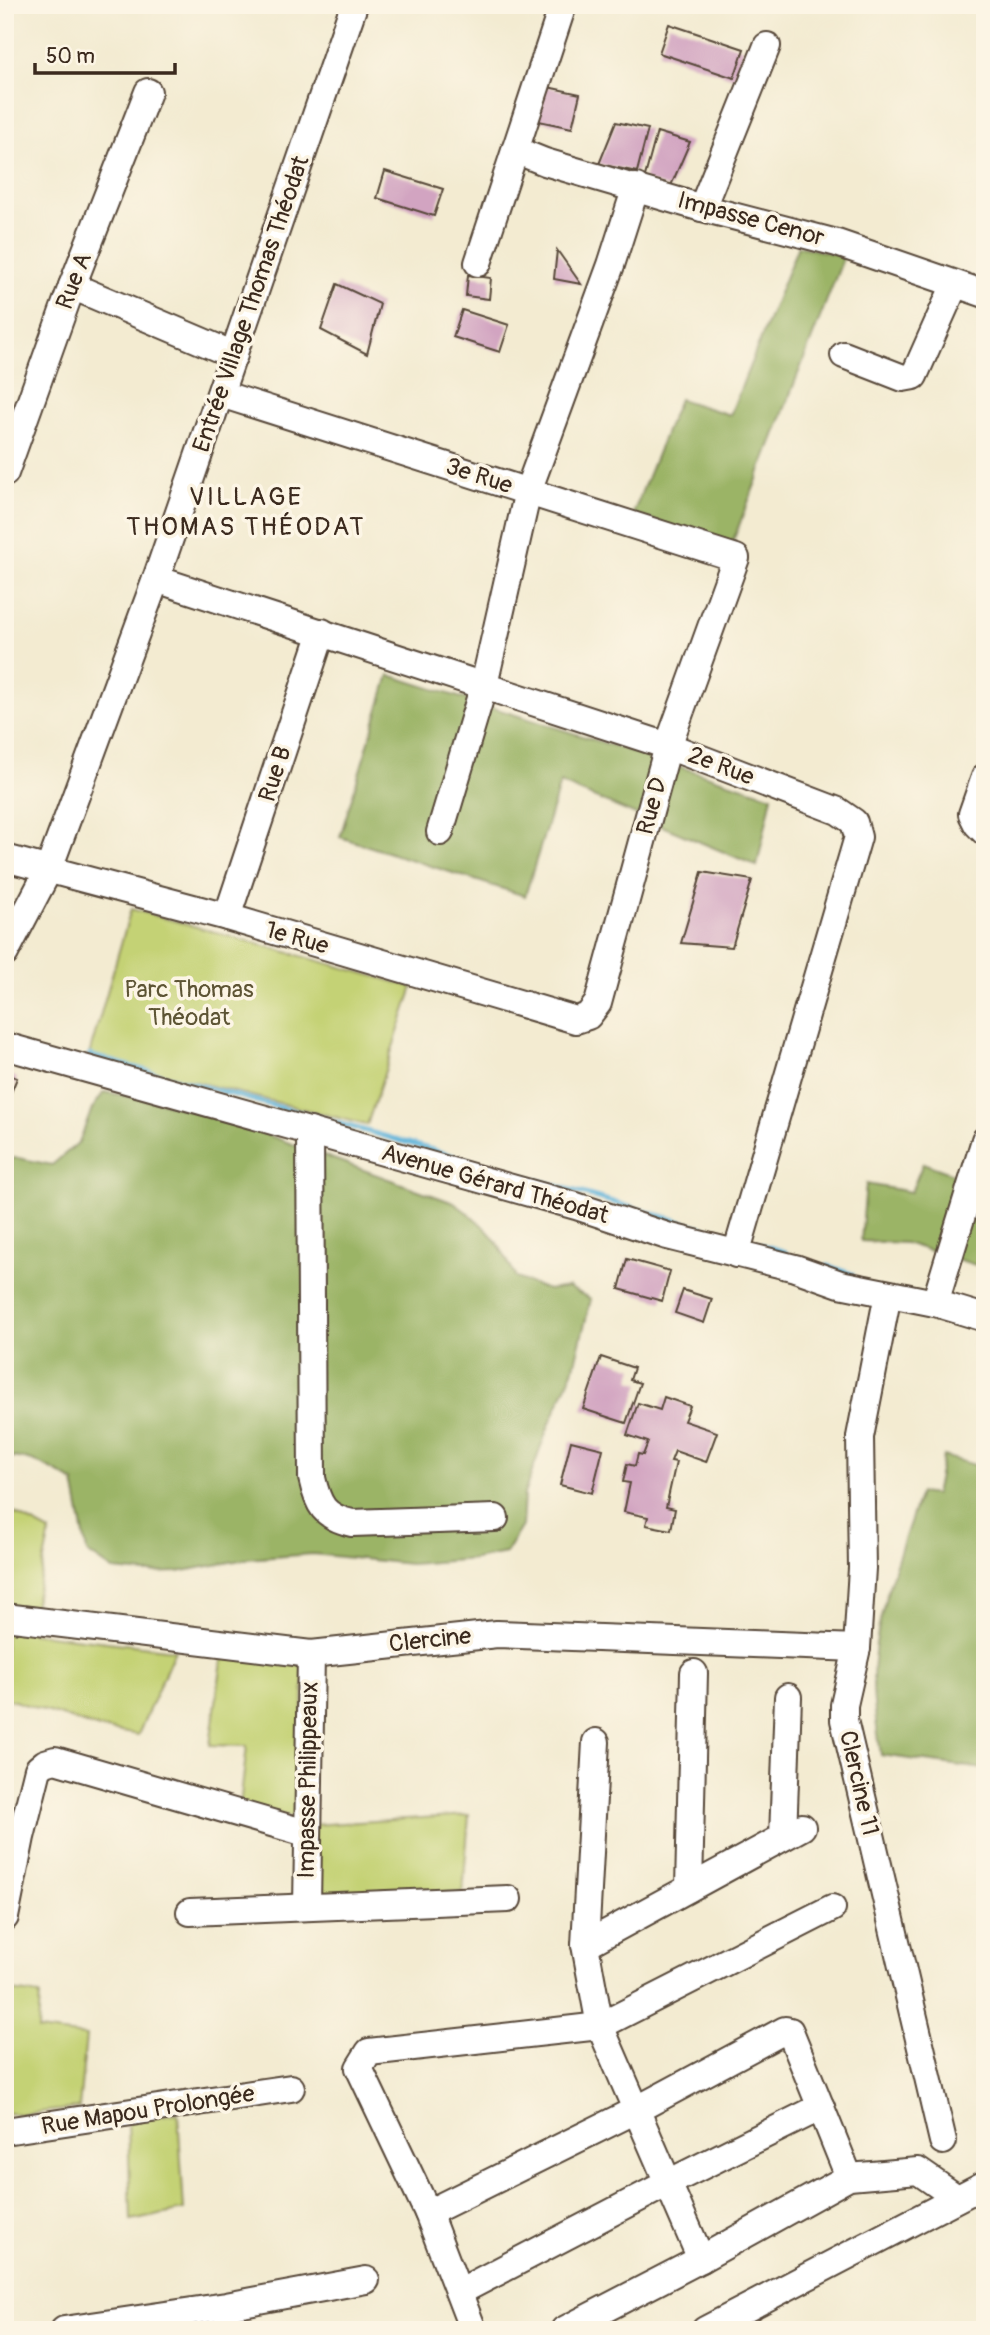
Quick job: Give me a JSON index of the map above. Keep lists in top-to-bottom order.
{
  "streets": {
    "street": [
      "Impasse Cenor",
      "Rue A",
      "Entrée Village Thomas Théodat",
      "3e Rue",
      "2e Rue",
      "Rue B",
      "Rue D",
      "1e Rue",
      "Avenue Gérard Théodat",
      "Clercine",
      "Impasse Philippeaux",
      "Clercine 11",
      "Rue Mapou Prolongée"
    ]
  },
  "crossings": [
    ["Entrée Village Thomas Théodat", "3e Rue"],
    ["Entrée Village Thomas Théodat", "2e Rue"],
    ["Entrée Village Thomas Théodat", "1e Rue"],
    ["3e Rue", "Rue D"],
    ["2e Rue", "Rue B"],
    ["2e Rue", "Rue D"],
    ["2e Rue", "Avenue Gérard Théodat"],
    ["Rue B", "1e Rue"],
    ["Rue D", "1e Rue"],
    ["Avenue Gérard Théodat", "Clercine 11"],
    ["Clercine", "Impasse Philippeaux"],
    ["Clercine", "Clercine 11"]
  ],
  "districts": ["VILLAGE THOMAS THÉODAT"],
  "parks": ["Parc Thomas Théodat"],
  "scale_bar": "50 m"
}
